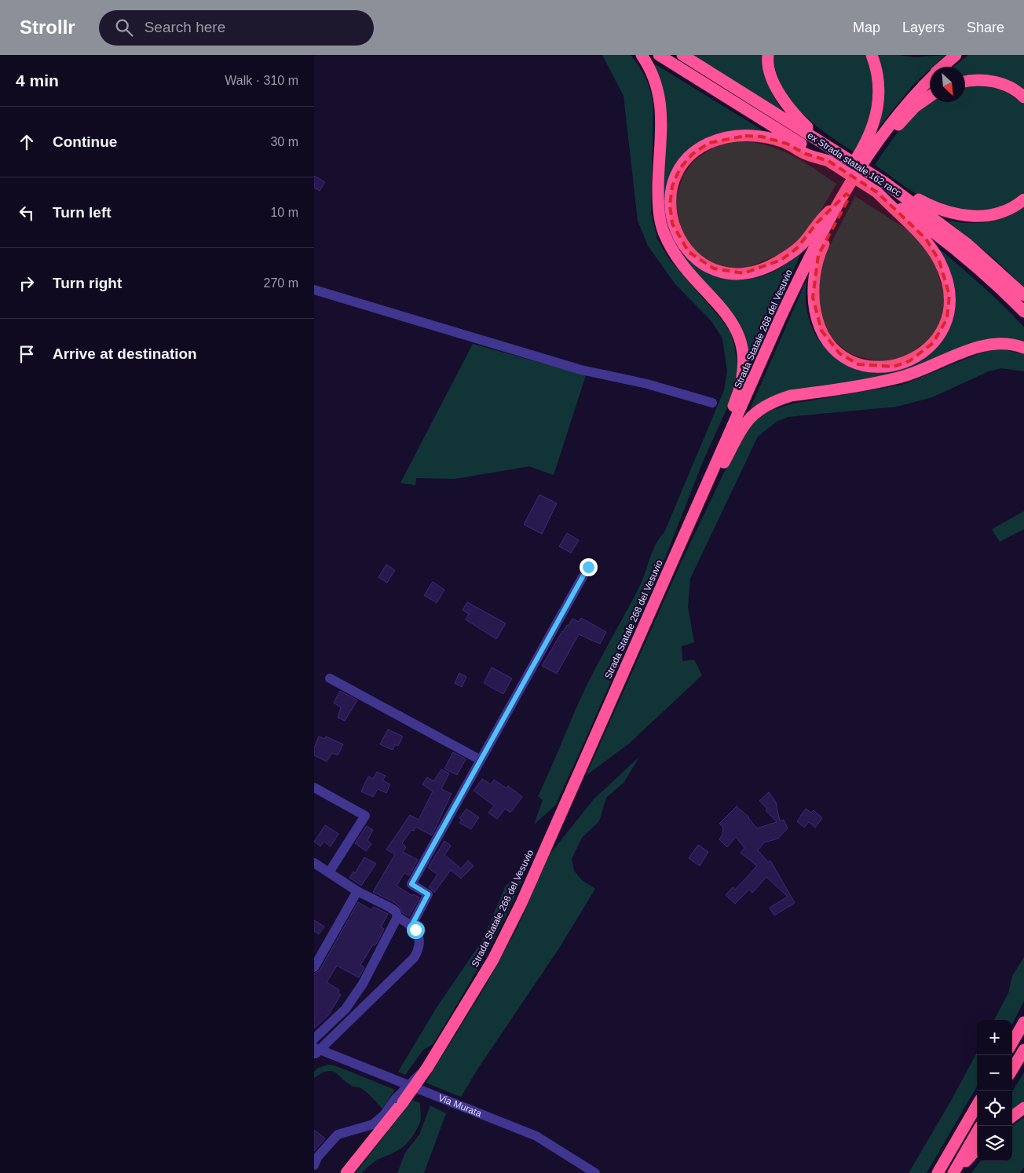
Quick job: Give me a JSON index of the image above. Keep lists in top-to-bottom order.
{
  "streets": {
    "highway": ["ex Strada statale 162 racc", "Strada Statale 268 del Vesuvio"],
    "street": ["Via Murata"]
  },
  "north": "bottom right",
  "page": {
    "header": "Strollr",
    "search": "Search here",
    "nav": ["Map", "Layers", "Share"],
    "heading": ["4 min", "Walk · 310 m"],
    "list": [
      ["Continue", "30 m"],
      ["Turn left", "10 m"],
      ["Turn right", "270 m"],
      "Arrive at destination"
    ],
    "map_buttons": ["+", "−"]
  }
}
